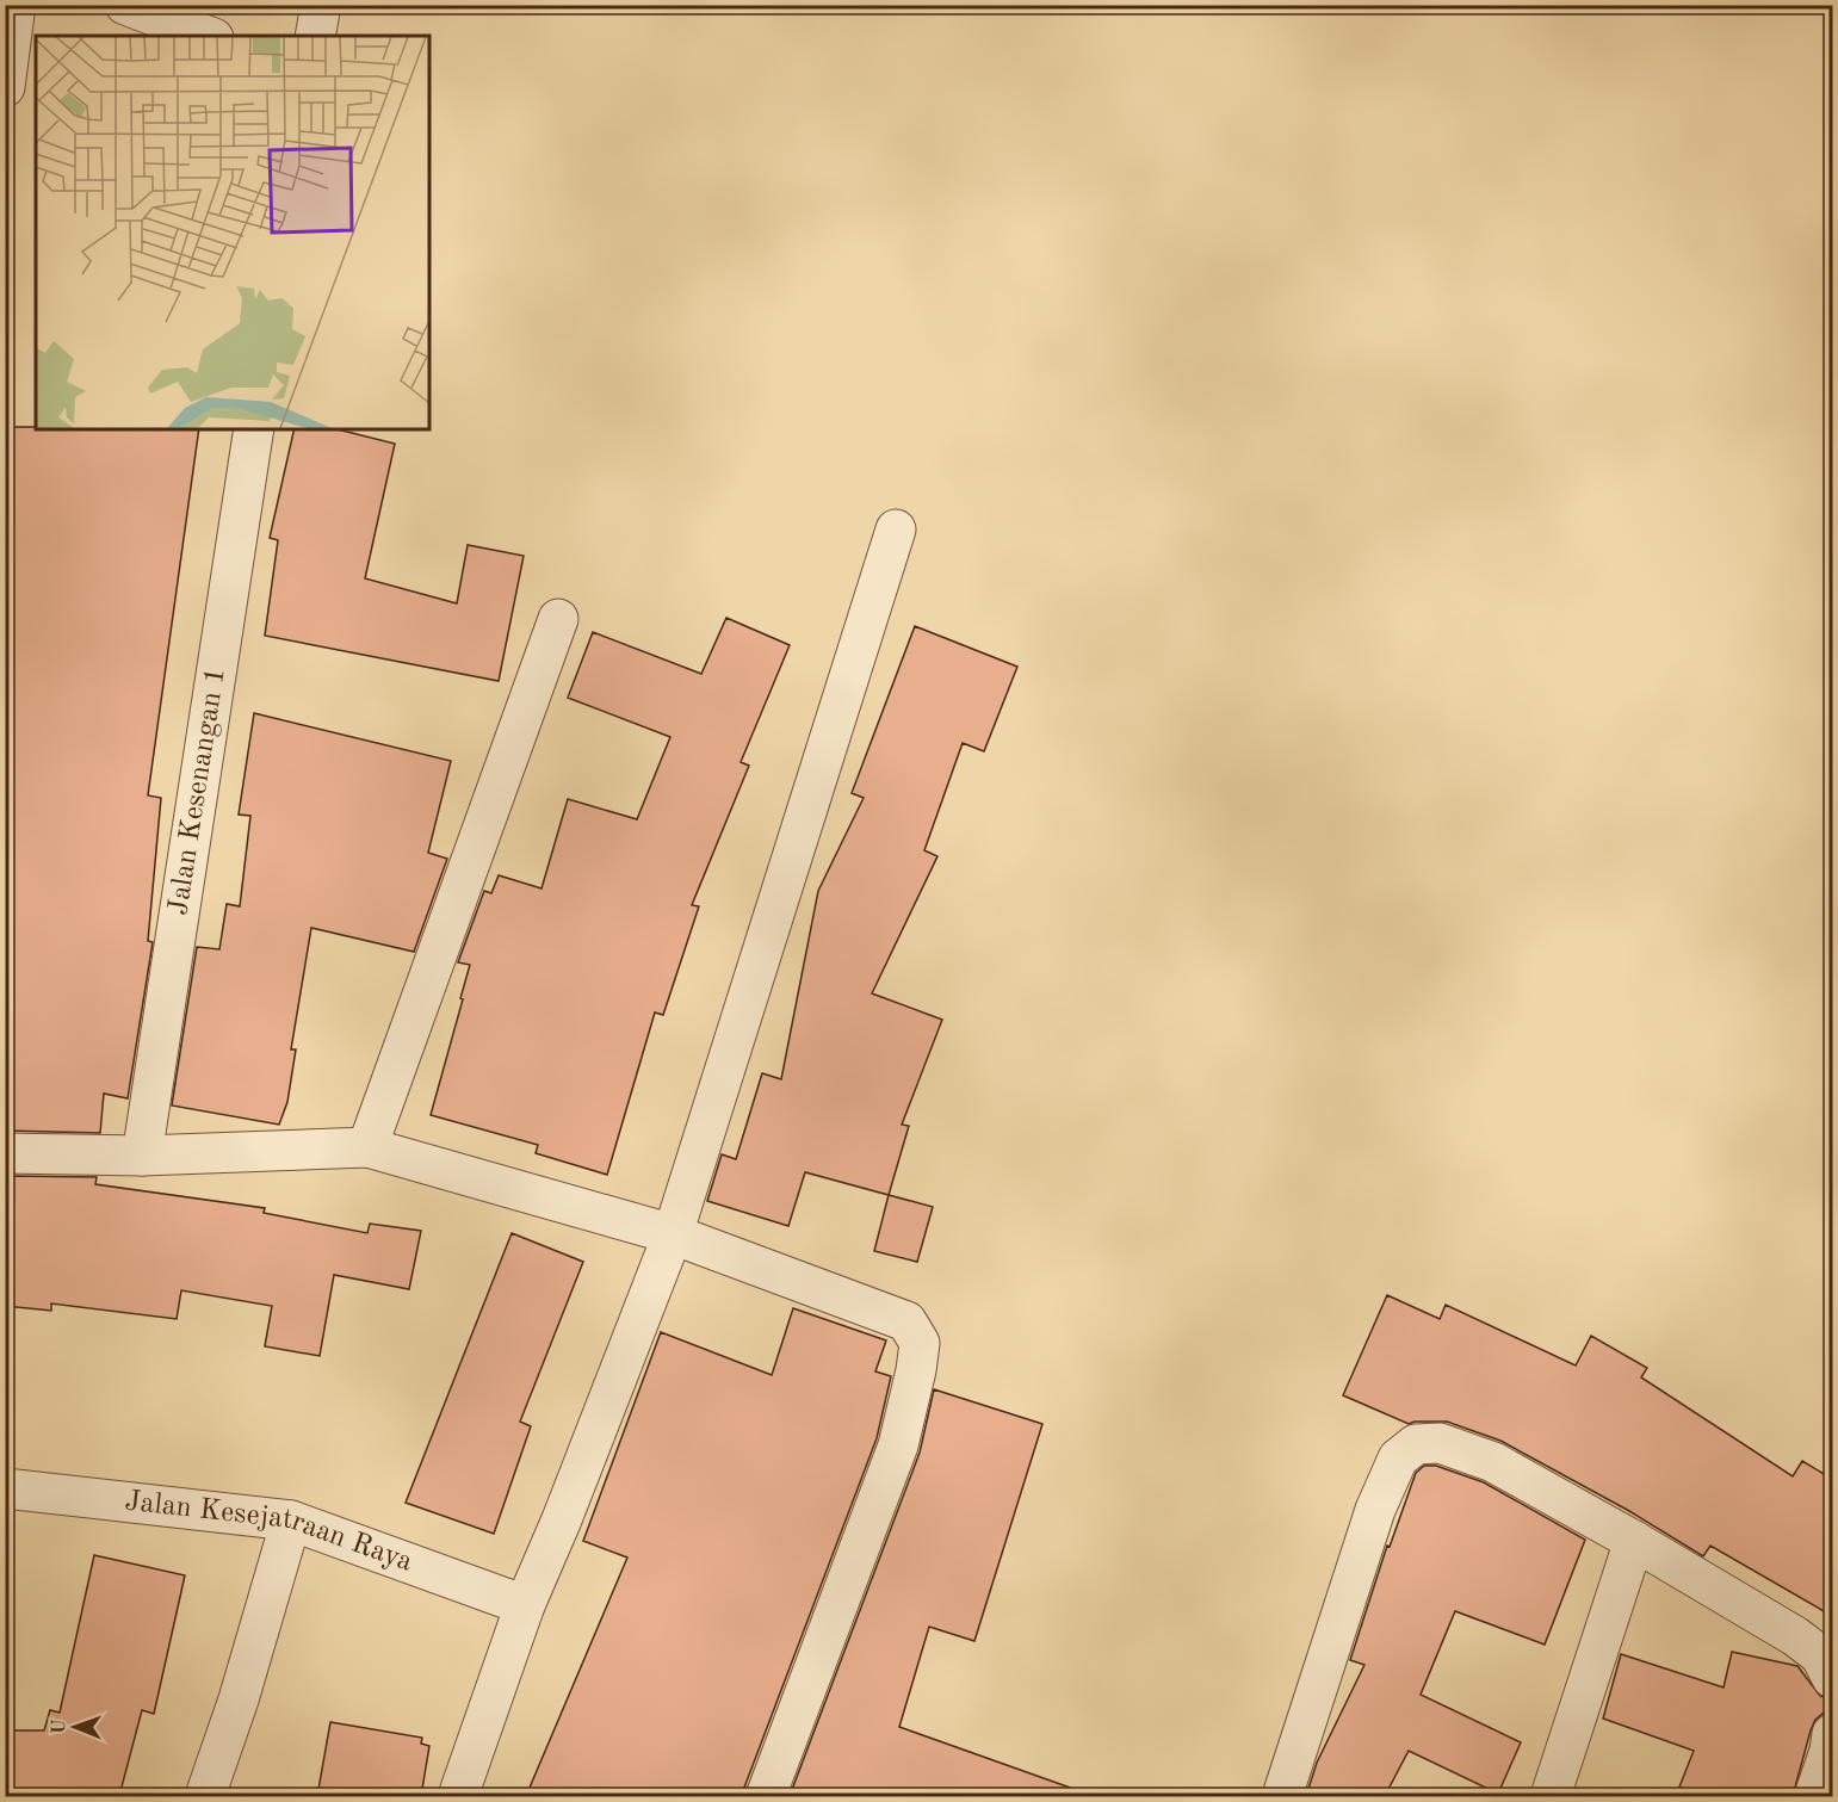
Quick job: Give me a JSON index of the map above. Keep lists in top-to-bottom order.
{
  "streets": {
    "street": ["Jalan Kesenangan 1", "Jalan Kesejatraan Raya"]
  },
  "north": "left"
}
